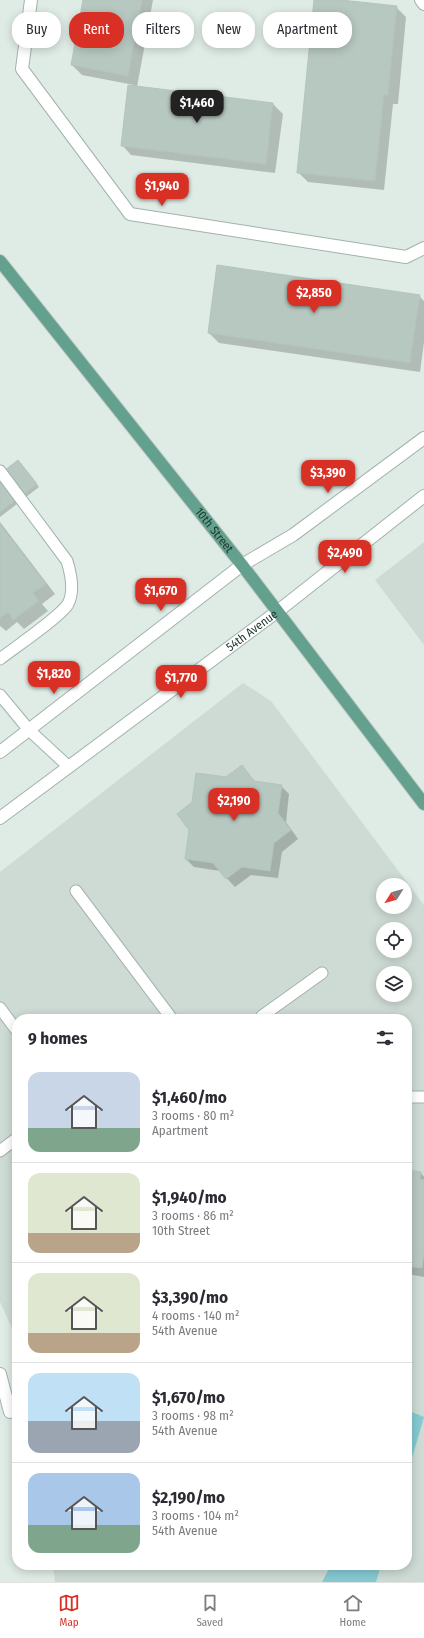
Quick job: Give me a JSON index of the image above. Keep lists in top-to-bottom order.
{
  "streets": {
    "main road": ["10th Street"],
    "street": ["54th Avenue"]
  },
  "crossings": [
    ["10th Street", "54th Avenue"]
  ],
  "north": "bottom left",
  "page": {
    "chip": [
      "Buy",
      "Rent",
      "Filters",
      "New",
      "Apartment"
    ],
    "price": [
      "$1,460",
      "$1,940",
      "$2,850",
      "$3,390",
      "$2,490",
      "$1,670",
      "$1,820",
      "$1,770",
      "$2,190"
    ],
    "heading": "9 homes",
    "list": [
      {
        "name": "$1,460/mo",
        "note": "3 rooms · 80 m² · Apartment"
      },
      {
        "name": "$1,940/mo",
        "note": "3 rooms · 86 m² · 10th Street"
      },
      {
        "name": "$3,390/mo",
        "note": "4 rooms · 140 m² · 54th Avenue"
      },
      {
        "name": "$1,670/mo",
        "note": "3 rooms · 98 m² · 54th Avenue"
      },
      {
        "name": "$2,190/mo",
        "note": "3 rooms · 104 m² · 54th Avenue"
      }
    ],
    "tabs": ["Map", "Saved", "Home"]
  }
}
